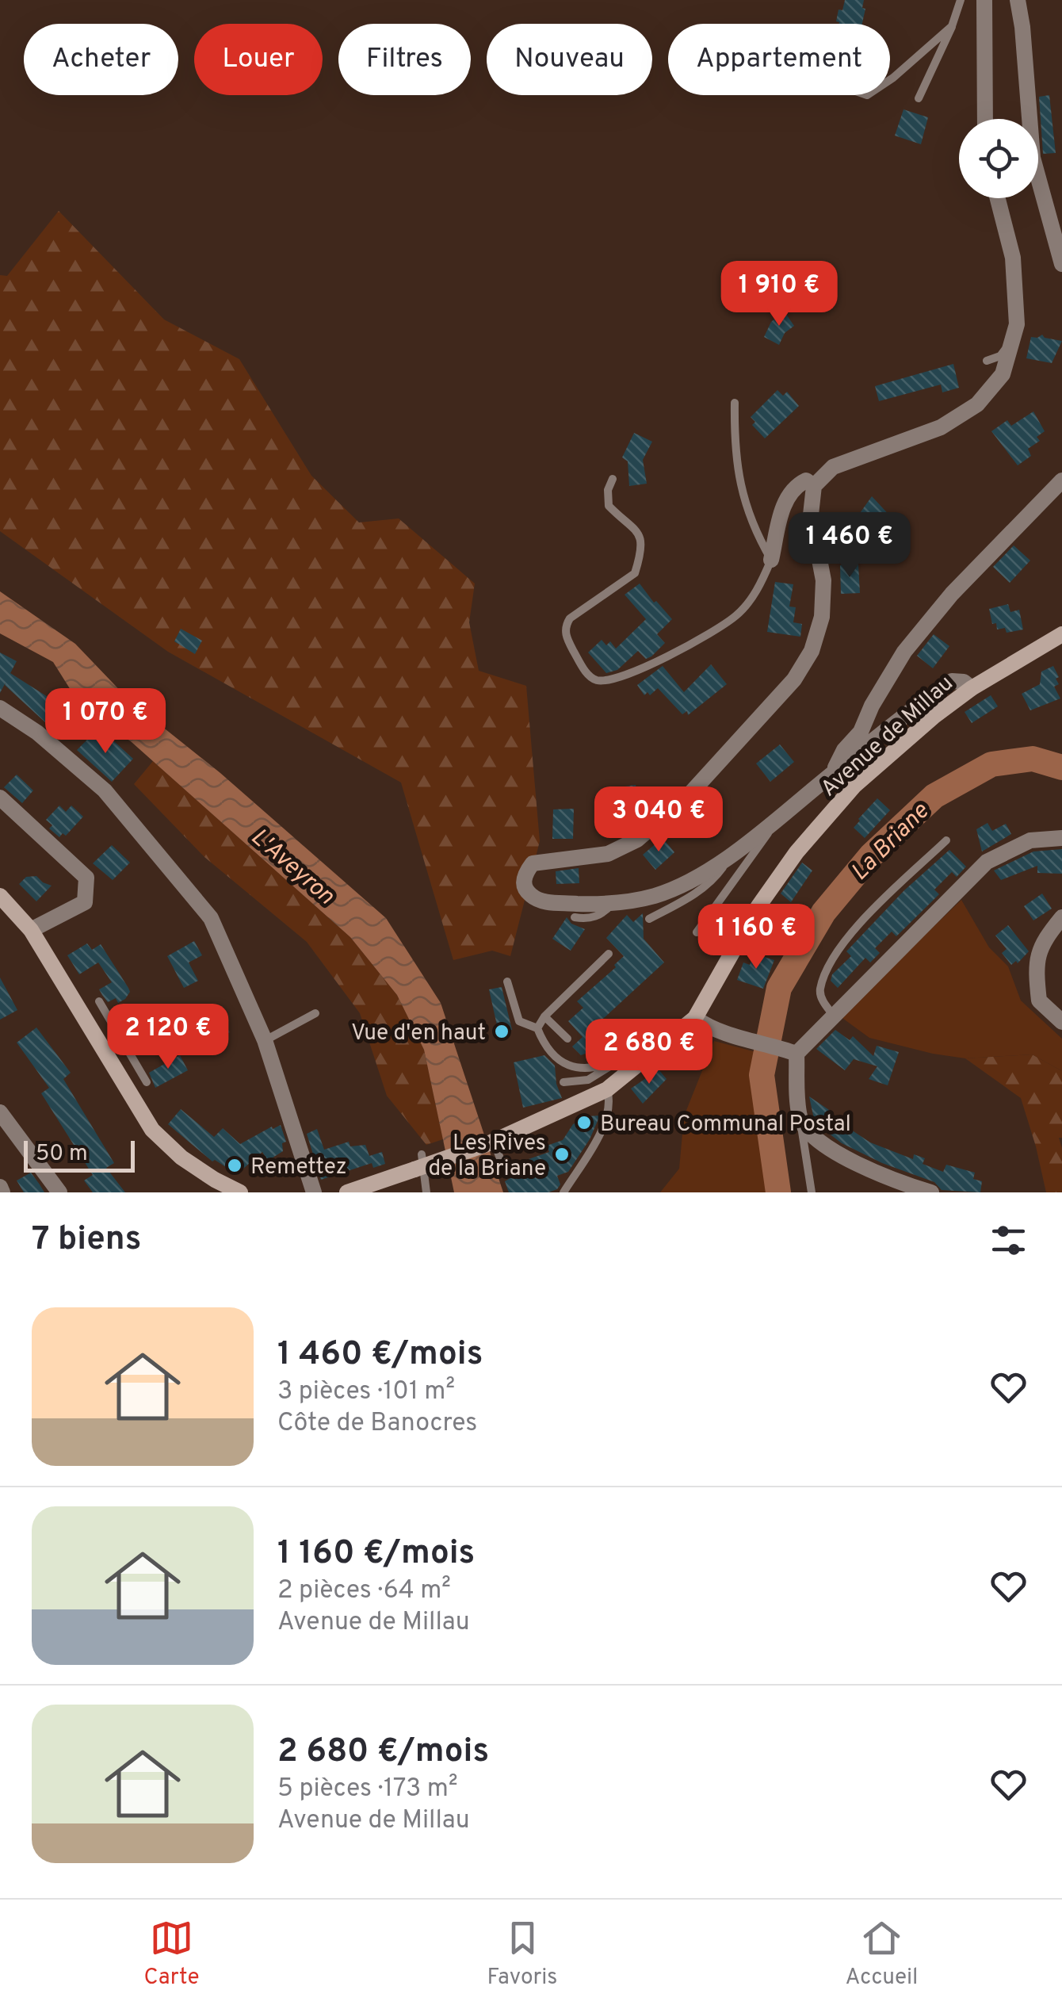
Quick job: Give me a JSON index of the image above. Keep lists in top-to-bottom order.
{
  "streets": {
    "main road": ["Avenue de Millau"]
  },
  "water": ["La Briane", "L'Aveyron"],
  "places": [
    "Vue d'en haut",
    "Bureau Communal Postal",
    "Les Rives de la Briane",
    "Remettez"
  ],
  "scale_bar": "50 m",
  "page": {
    "chip": [
      "Acheter",
      "Louer",
      "Filtres",
      "Nouveau",
      "Appartement"
    ],
    "price": [
      "1 910 €",
      "1 460 €",
      "1 070 €",
      "3 040 €",
      "1 160 €",
      "2 120 €",
      "2 680 €"
    ],
    "scale": "50 m",
    "heading": "7 biens",
    "list": [
      {
        "name": "1 460 €/mois",
        "note": "3 pièces · 101 m² · Côte de Banocres"
      },
      {
        "name": "1 160 €/mois",
        "note": "2 pièces · 64 m² · Avenue de Millau"
      },
      {
        "name": "2 680 €/mois",
        "note": "5 pièces · 173 m² · Avenue de Millau"
      }
    ],
    "tabs": ["Carte", "Favoris", "Accueil"]
  }
}
